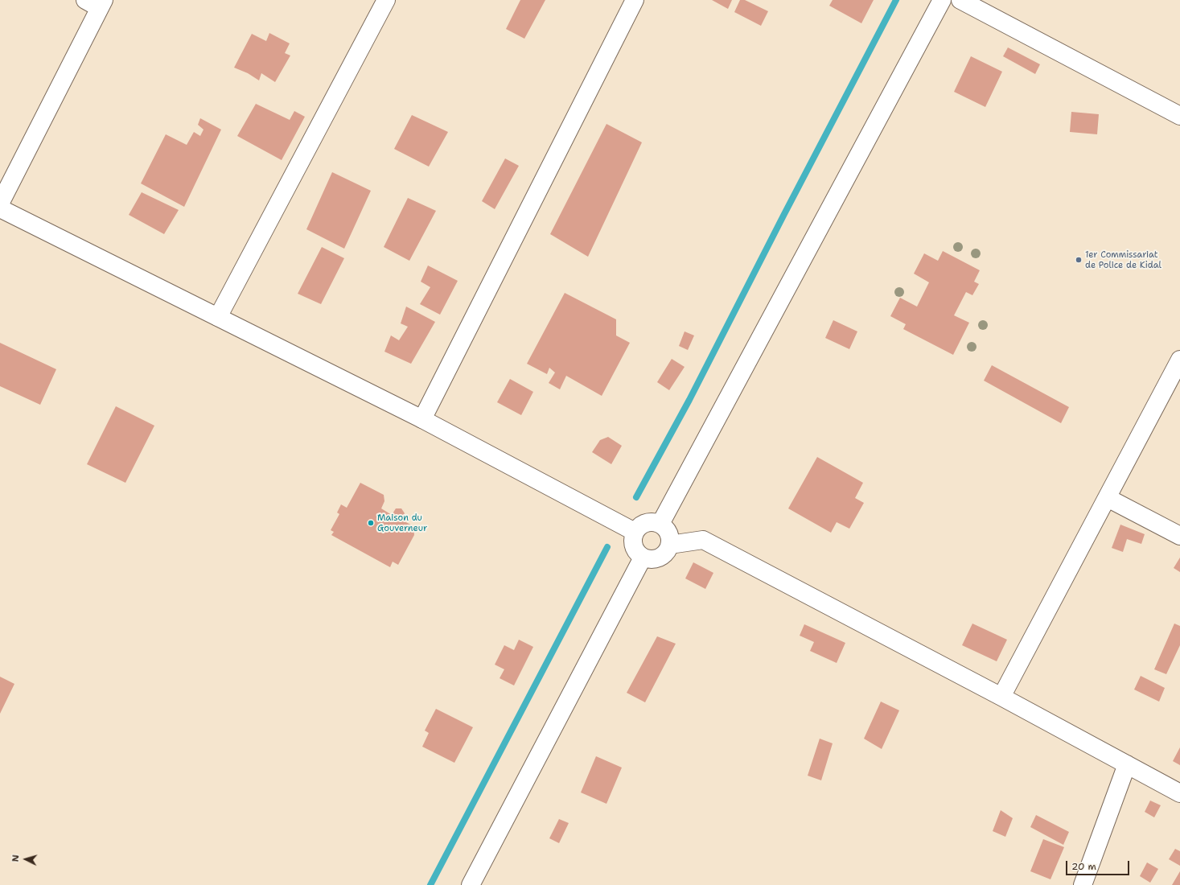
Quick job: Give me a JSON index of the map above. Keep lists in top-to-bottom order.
{
  "places": ["1er Commissariat de Police de Kidal", "Maison du Gouverneur"],
  "scale_bar": "20 m",
  "north": "left"
}
